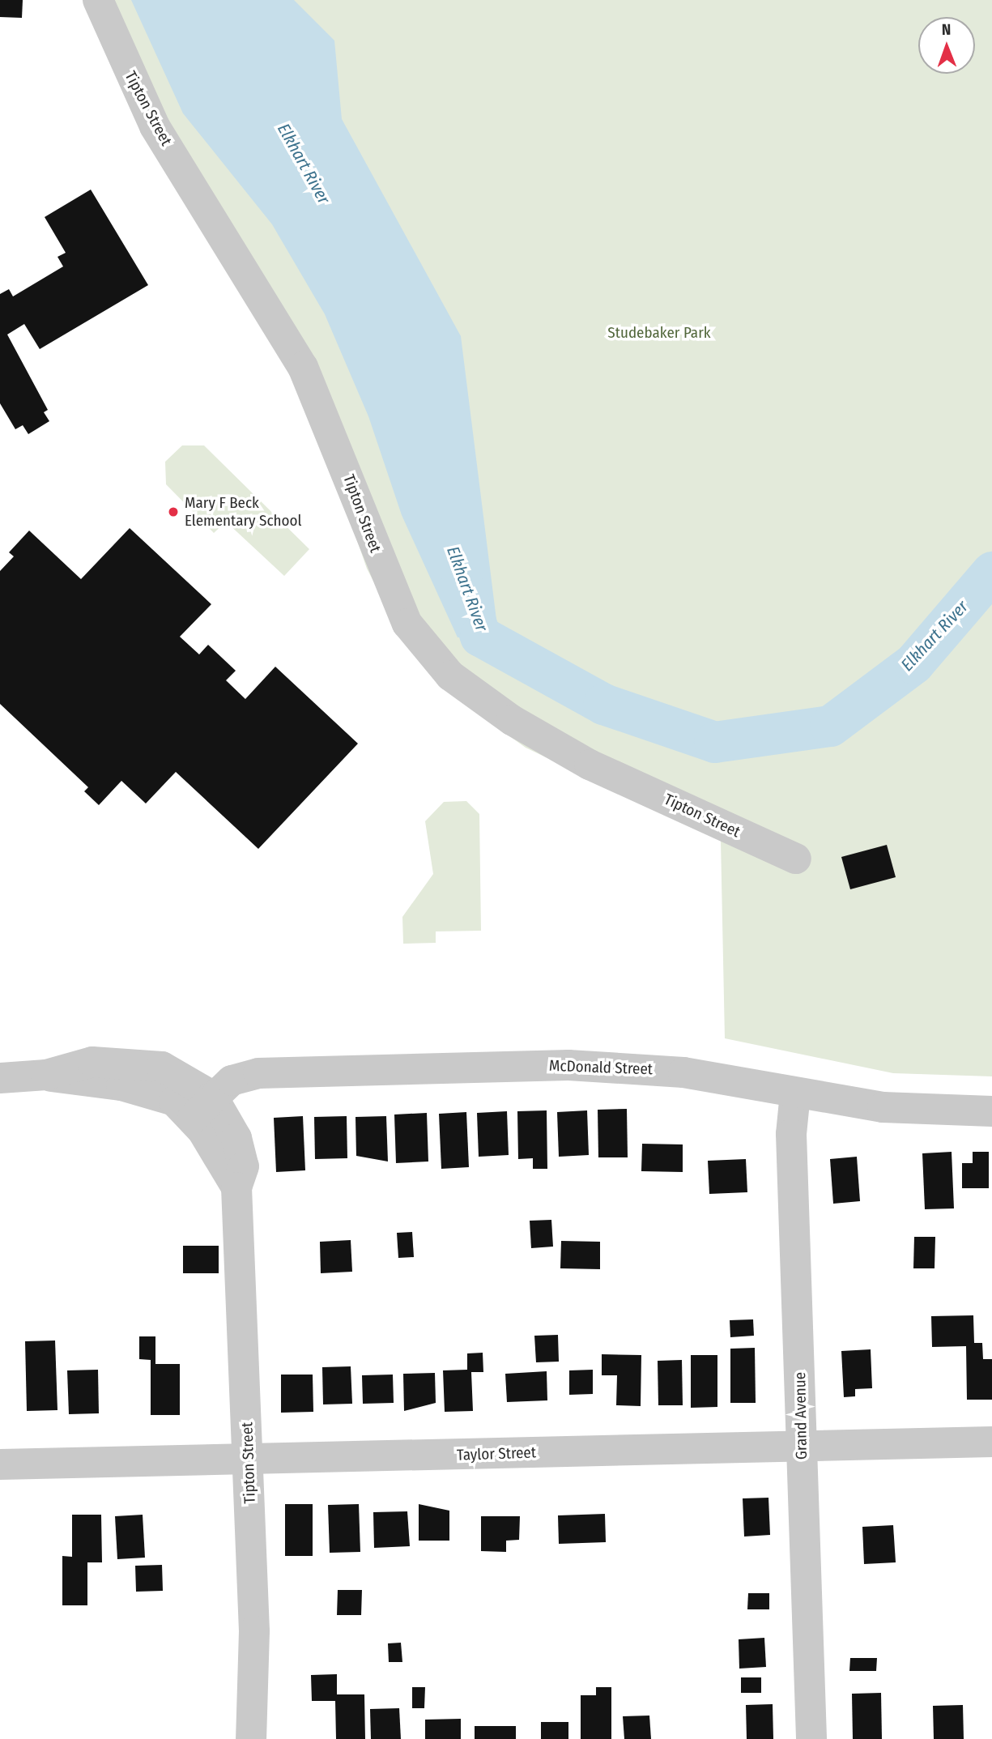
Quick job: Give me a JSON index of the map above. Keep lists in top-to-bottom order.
{
  "streets": {
    "street": [
      "Tipton Street",
      "McDonald Street",
      "Grand Avenue",
      "Taylor Street"
    ]
  },
  "crossings": [
    ["Tipton Street", "McDonald Street"],
    ["Tipton Street", "Taylor Street"],
    ["McDonald Street", "Grand Avenue"],
    ["Grand Avenue", "Taylor Street"]
  ],
  "water": ["Elkhart River"],
  "parks": ["Studebaker Park"],
  "places": ["Mary F Beck Elementary School"],
  "north": "top"
}
